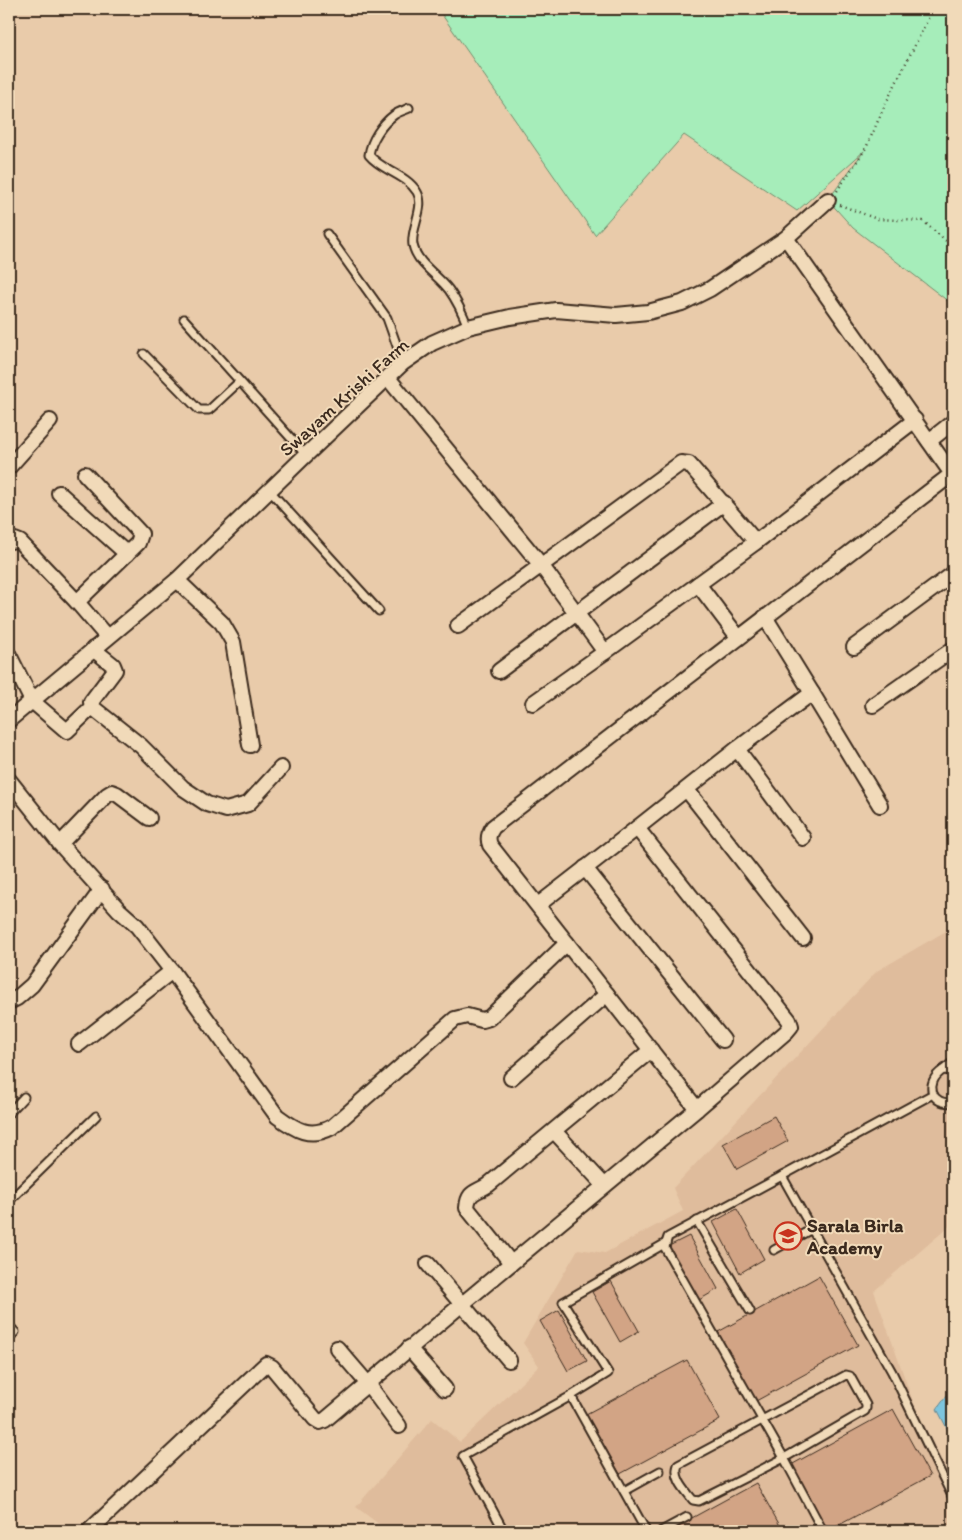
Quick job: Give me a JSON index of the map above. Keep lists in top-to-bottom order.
{
  "streets": {
    "street": ["Swayam Krishi Farm"]
  },
  "places": {
    "school or university": ["Sarala Birla Academy"]
  }
}
